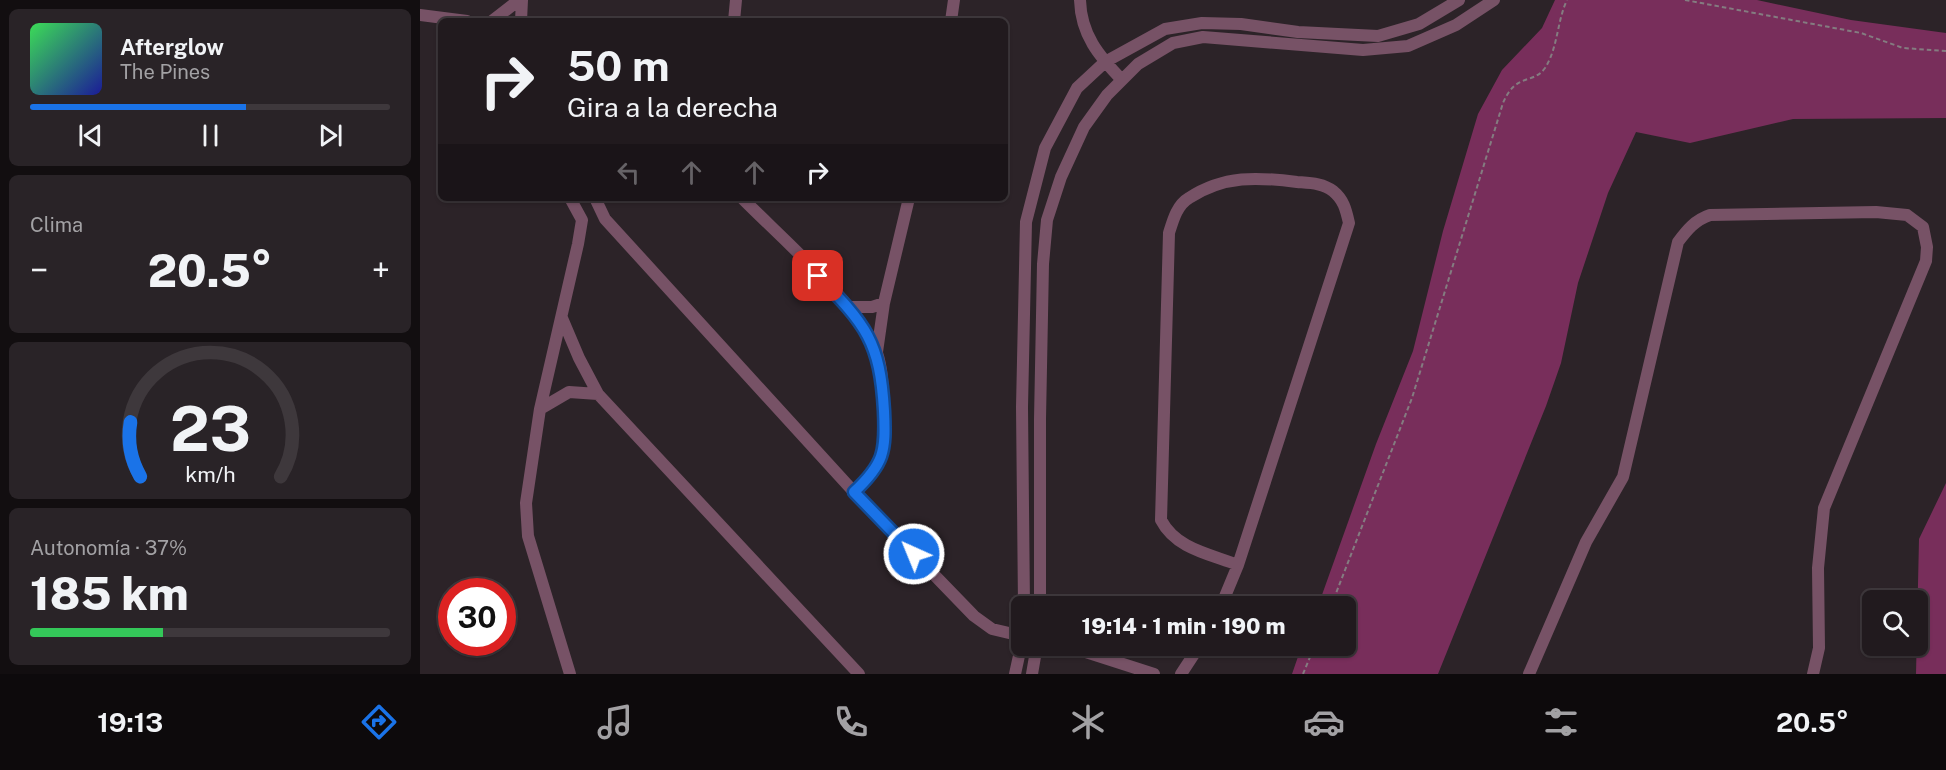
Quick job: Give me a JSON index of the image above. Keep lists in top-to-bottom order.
{
  "page": {
    "turn": ["50 m", "Gira a la derecha"],
    "song": ["Afterglow", "The Pines"],
    "tile": [
      "Clima",
      ["Autonomía · 37%", "185 km"]
    ],
    "heat": ["−", "20.5°", "+"],
    "limit": "30",
    "trip": "19:14 · 1 min · 190 m",
    "tabs": ["19:13", "20.5°"],
    "gauge": ["23", "km/h"]
  }
}
